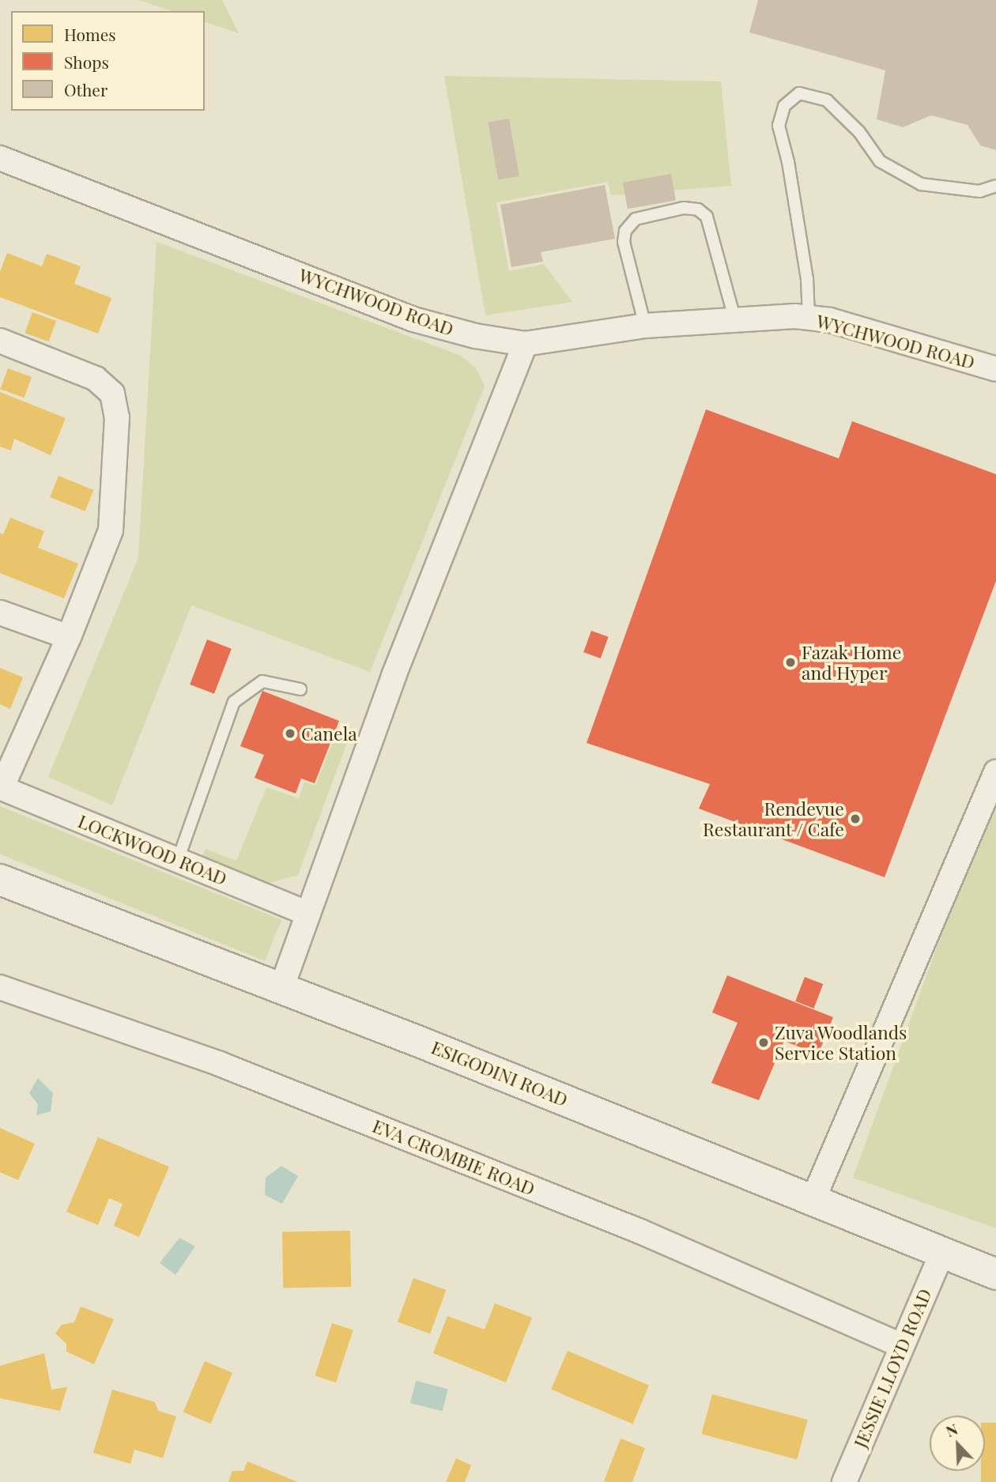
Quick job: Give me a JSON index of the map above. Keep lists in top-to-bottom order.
{
  "streets": {
    "main road": ["ESIGODINI ROAD"],
    "street": [
      "WYCHWOOD ROAD",
      "LOCKWOOD ROAD",
      "EVA CROMBIE ROAD",
      "JESSIE LLOYD ROAD"
    ]
  },
  "crossings": [
    ["ESIGODINI ROAD", "JESSIE LLOYD ROAD"],
    ["EVA CROMBIE ROAD", "JESSIE LLOYD ROAD"]
  ],
  "places": [
    "Fazak Home and Hyper",
    "Canela",
    "Rendevue Restaurant / Cafe",
    "Zuva Woodlands Service Station"
  ],
  "legend": ["Homes", "Shops", "Other"],
  "north": "top left"
}
